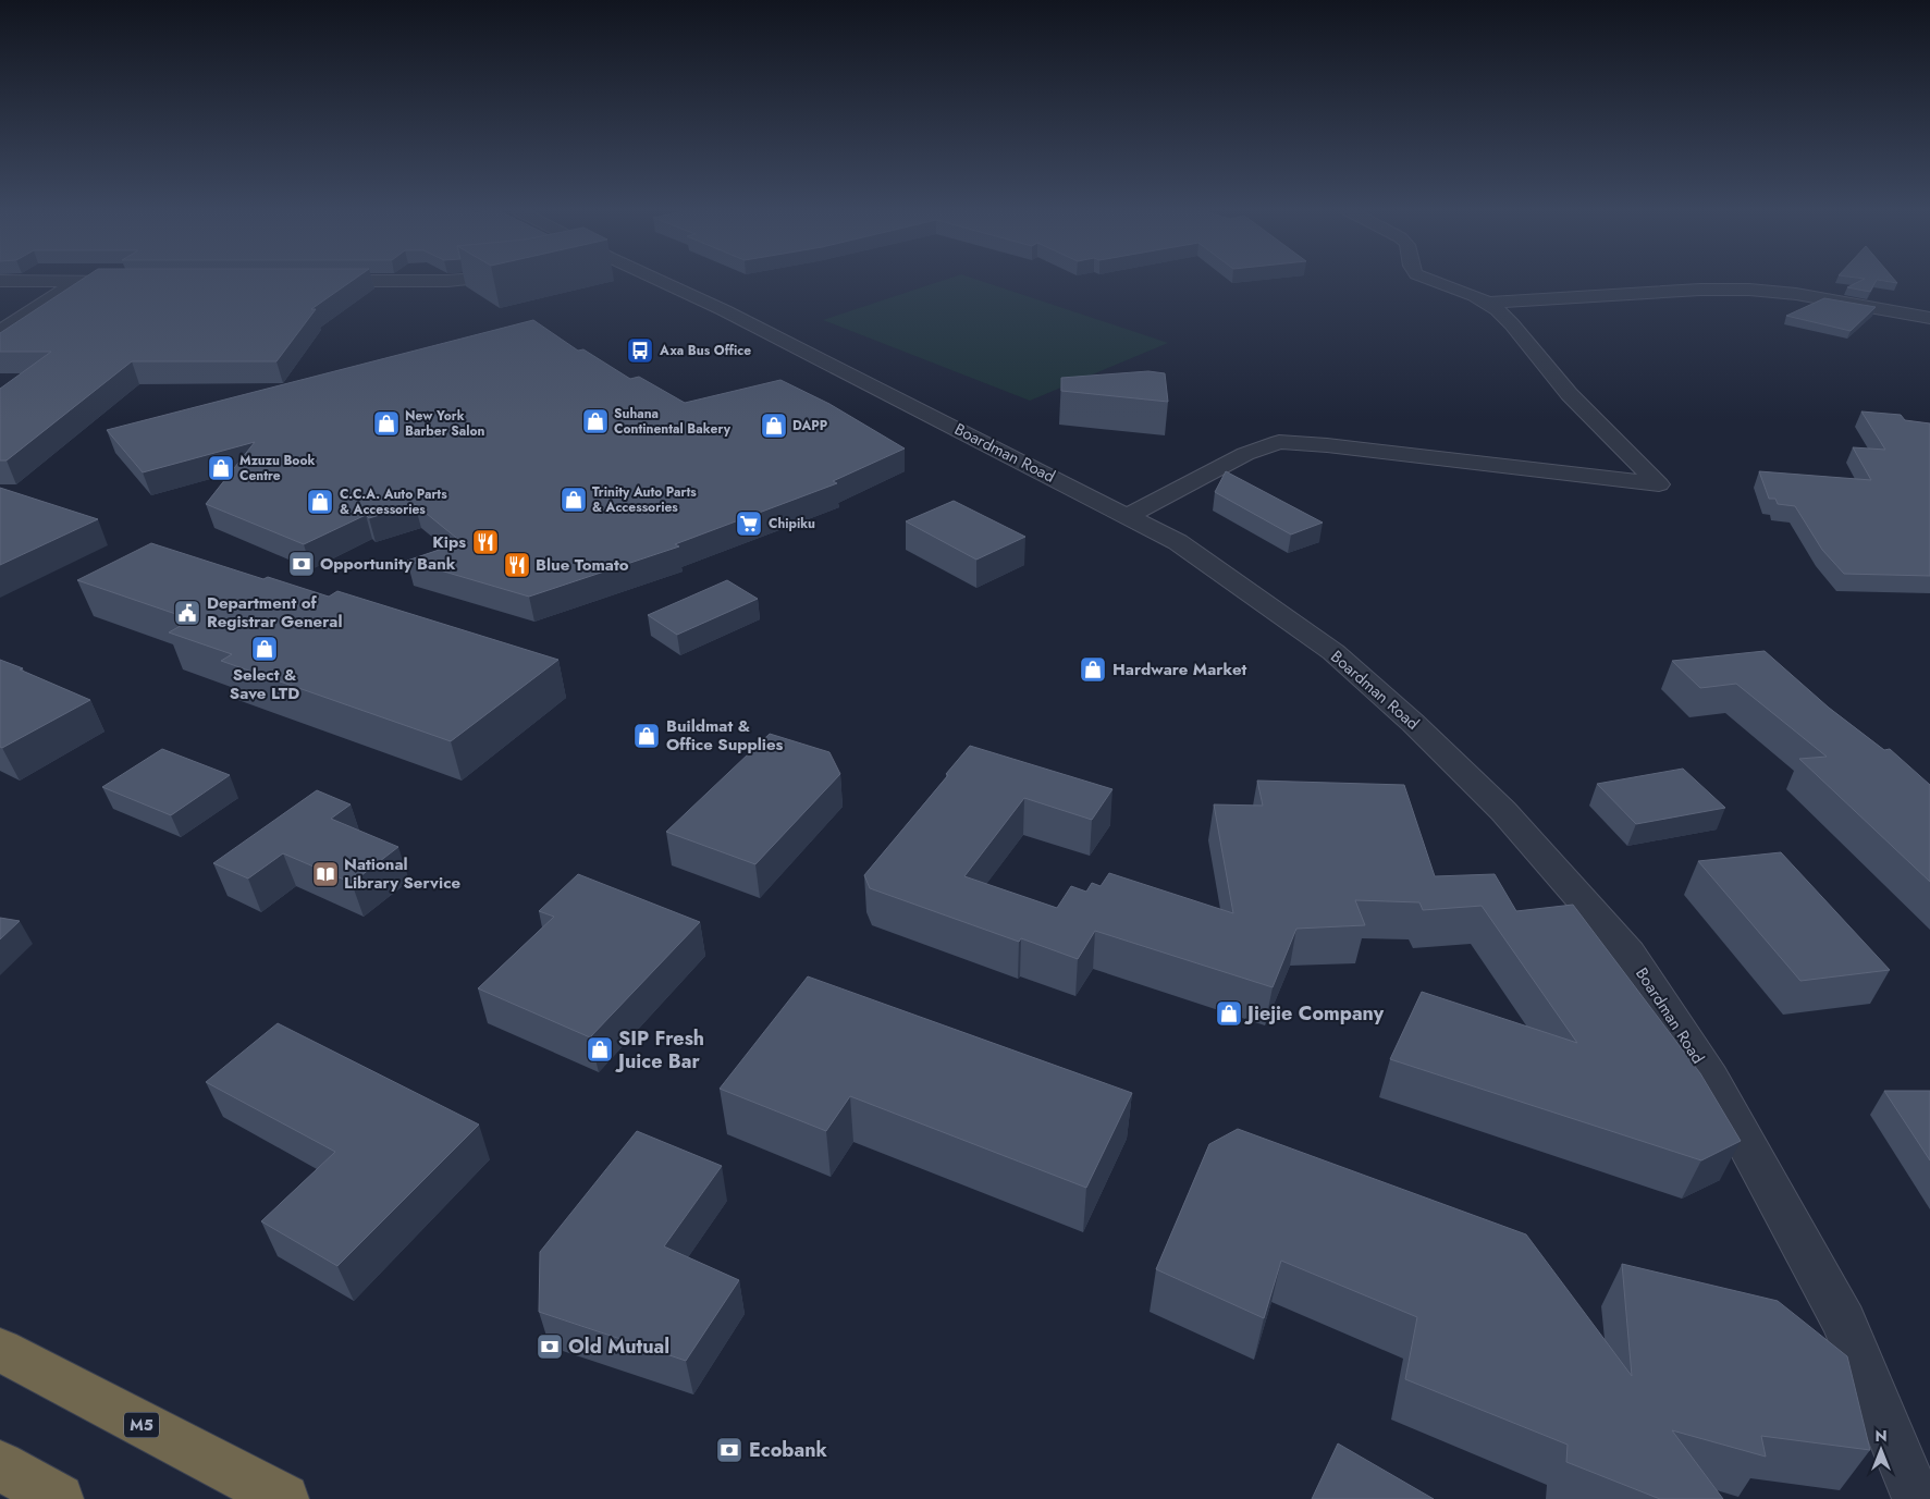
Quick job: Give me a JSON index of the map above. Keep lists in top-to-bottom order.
{
  "streets": {
    "highway": ["M5"],
    "street": ["Boardman Road"]
  },
  "places": {
    "bus stop": ["Axa Bus Office"],
    "shop": [
      "Suhana Continental Bakery",
      "New York Barber Salon",
      "DAPP",
      "Mzuzu Book Centre",
      "Trinity Auto Parts & Accessories",
      "C.C.A. Auto Parts & Accessories",
      "Select & Save LTD",
      "Hardware Market",
      "Buildmat & Office Supplies",
      "Jiejie Company",
      "SIP Fresh Juice Bar"
    ],
    "supermarket": ["Chipiku"],
    "restaurant": ["Kips", "Blue Tomato"],
    "bank": ["Opportunity Bank", "Old Mutual", "Ecobank"],
    "public building": ["Department of Registrar General"],
    "library": ["National Library Service"]
  },
  "north": "top"
}
